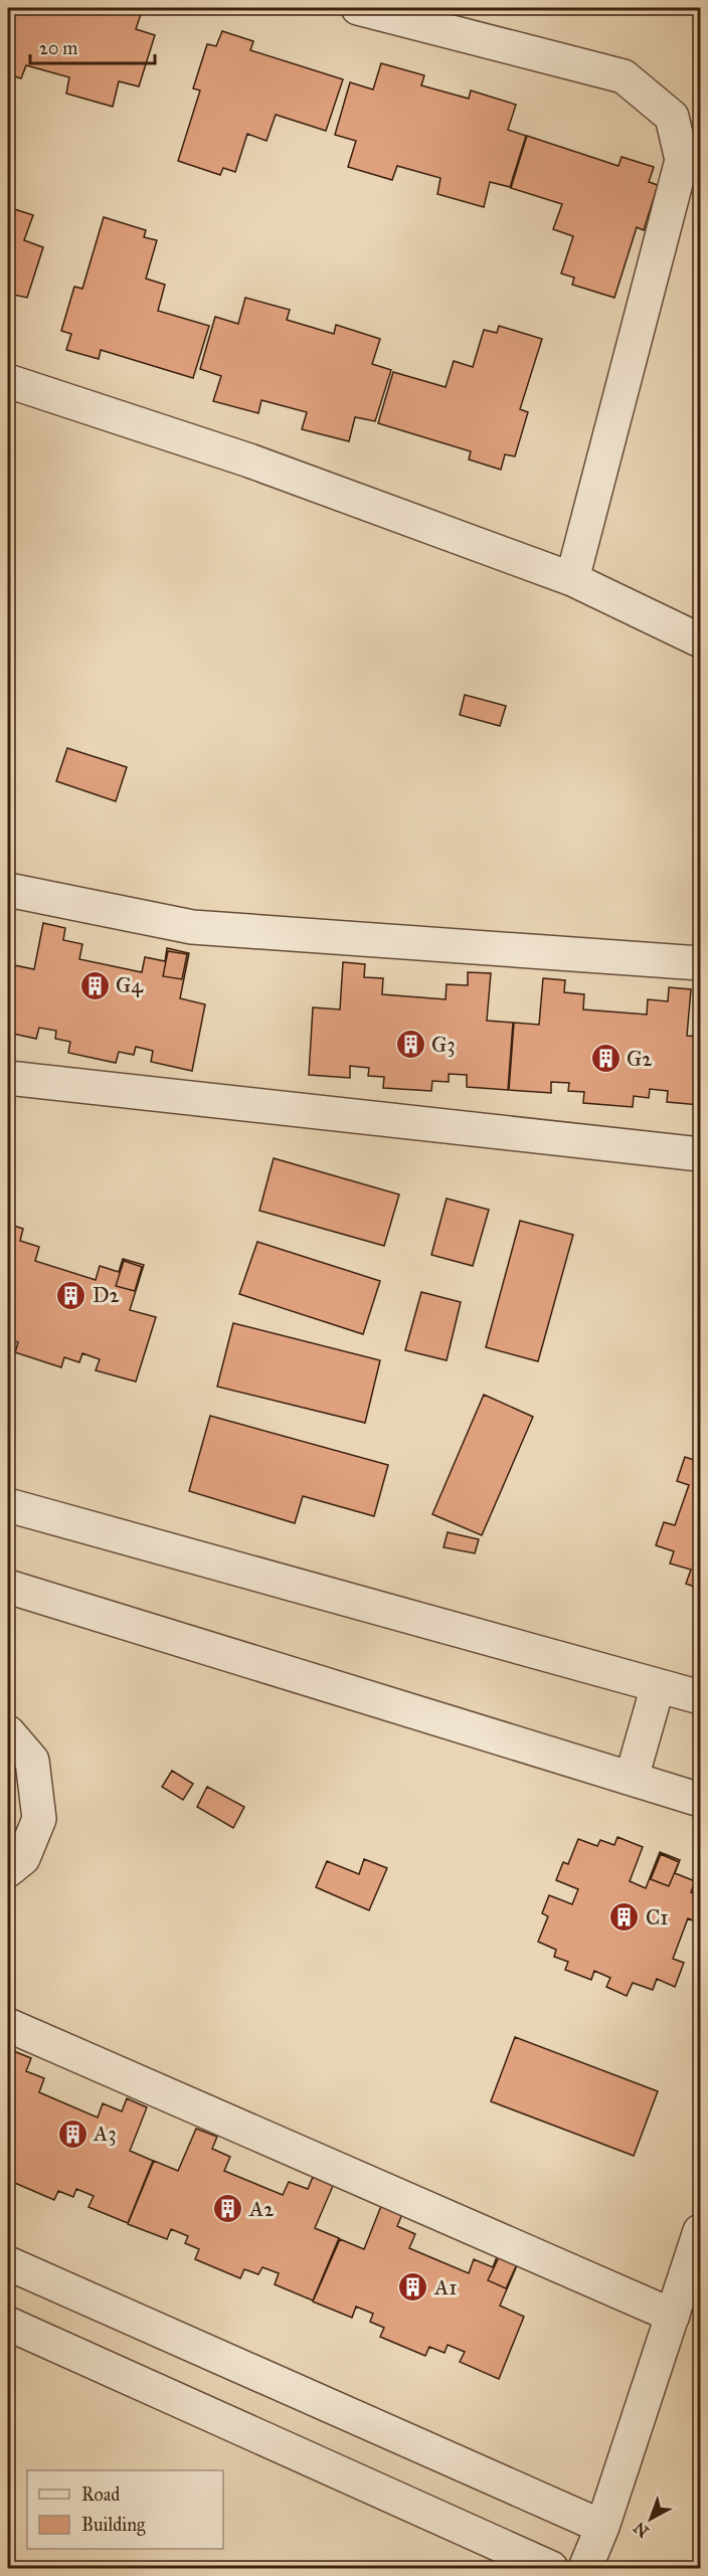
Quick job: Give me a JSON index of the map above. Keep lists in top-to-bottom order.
{
  "places": {
    "building": [
      "G4",
      "G3",
      "G2",
      "D2",
      "C1",
      "A3",
      "A2",
      "A1"
    ]
  },
  "legend": ["Road", "Building"],
  "scale_bar": "20 m",
  "north": "bottom left"
}
